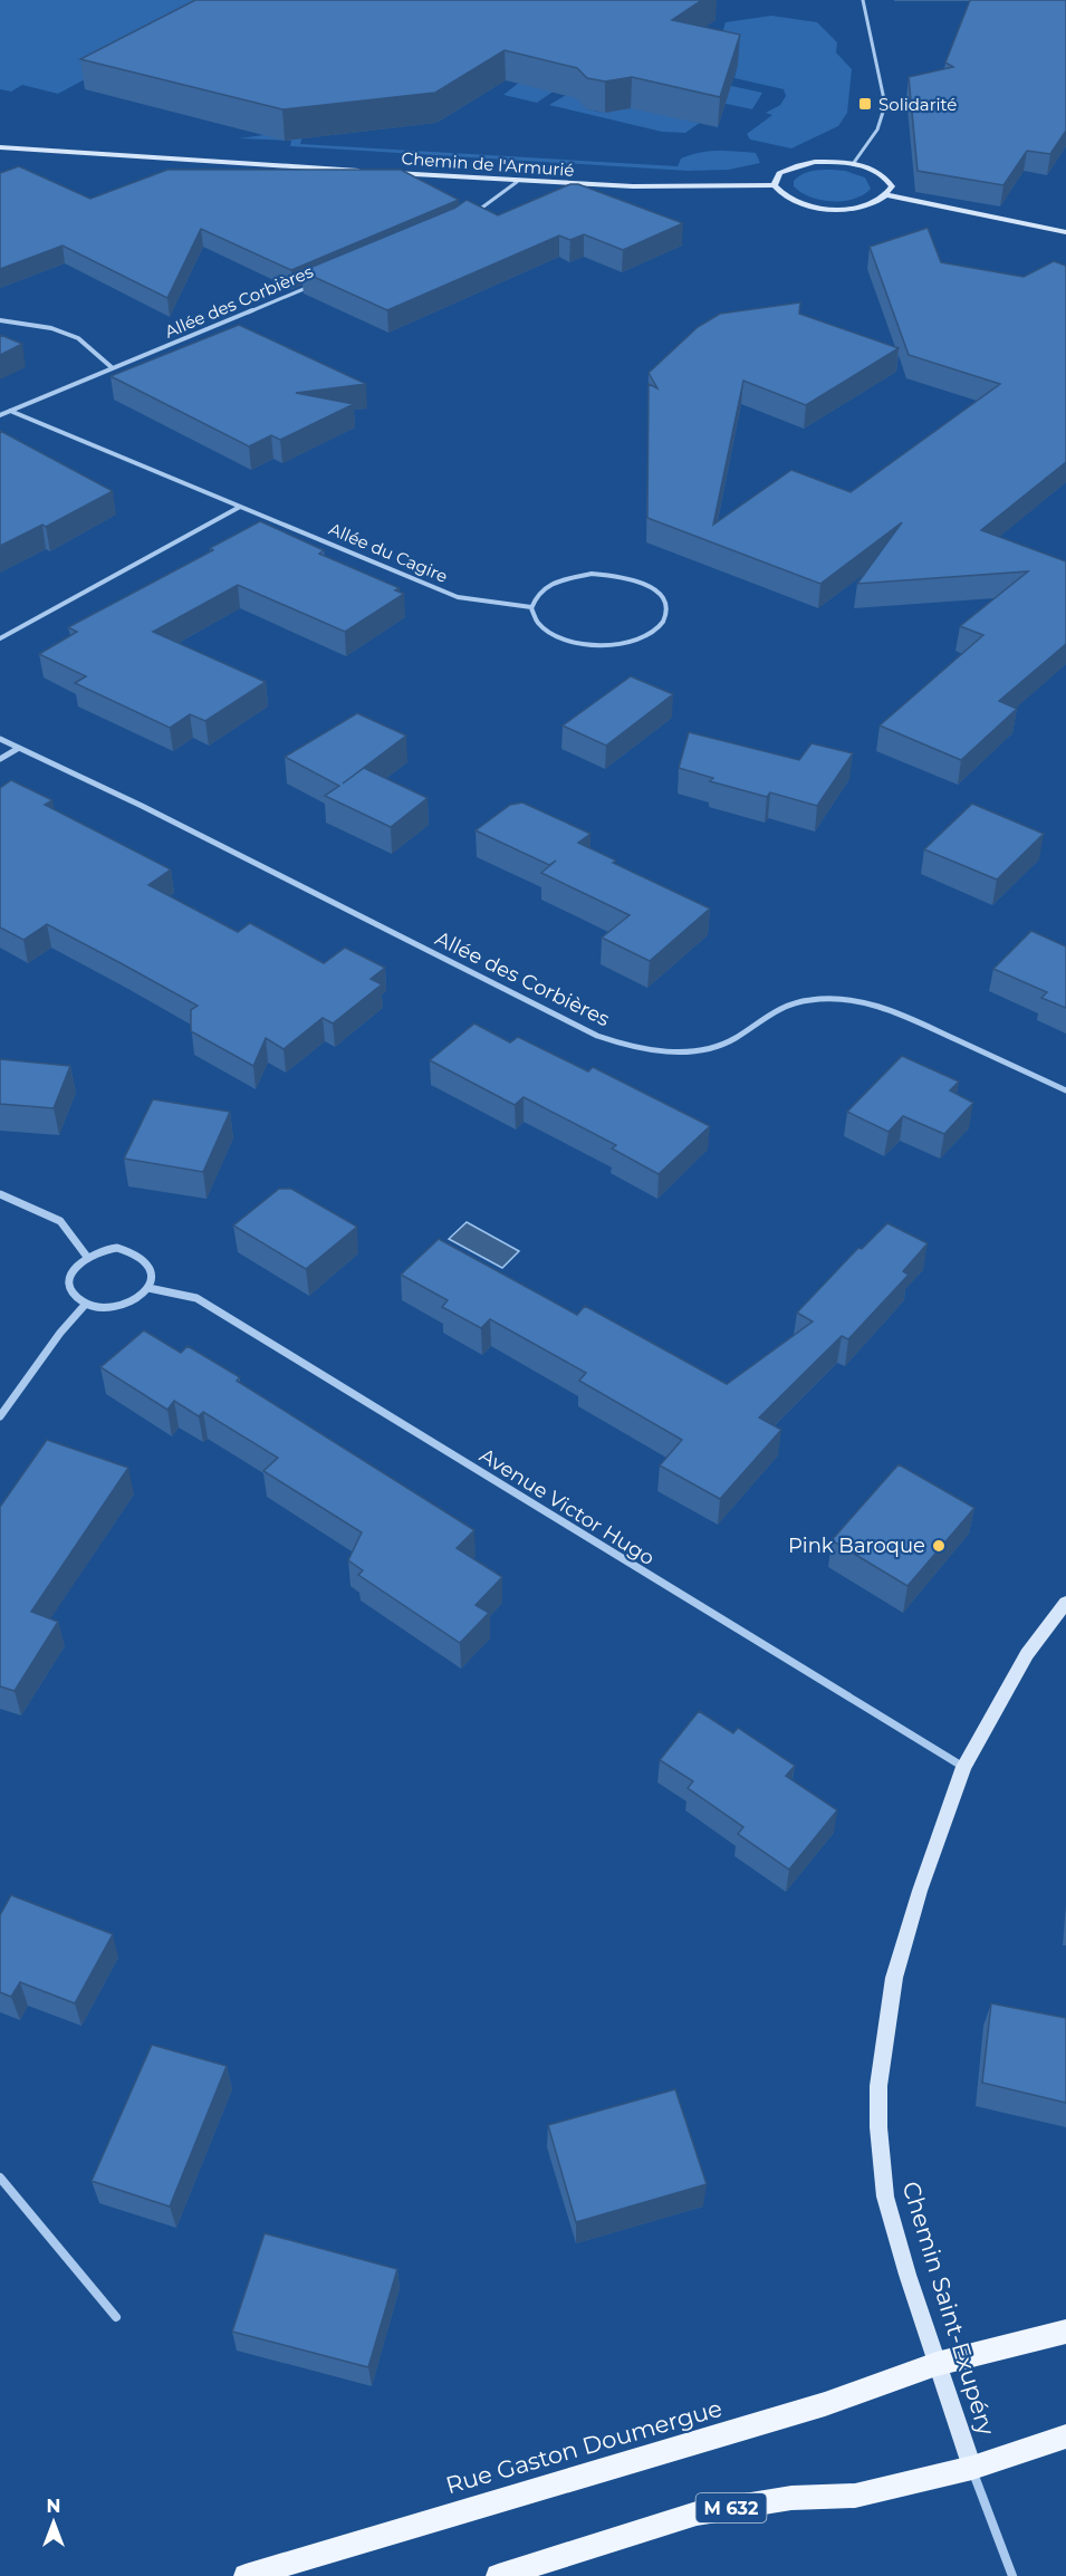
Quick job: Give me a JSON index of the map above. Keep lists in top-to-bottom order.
{
  "streets": {
    "main road": ["Rue Gaston Doumergue", "M 632"],
    "street": [
      "Chemin de l'Armurié",
      "Allée des Corbières",
      "Allée du Cagire",
      "Avenue Victor Hugo",
      "Chemin Saint-Exupéry"
    ]
  },
  "crossings": [
    ["Allée des Corbières", "Allée du Cagire"],
    ["Avenue Victor Hugo", "Chemin Saint-Exupéry"],
    ["Chemin Saint-Exupéry", "Rue Gaston Doumergue"],
    ["Chemin Saint-Exupéry", "M 632"]
  ],
  "places": {
    "transit": ["Solidarité"],
    "other": ["Pink Baroque"]
  },
  "north": "top"
}
